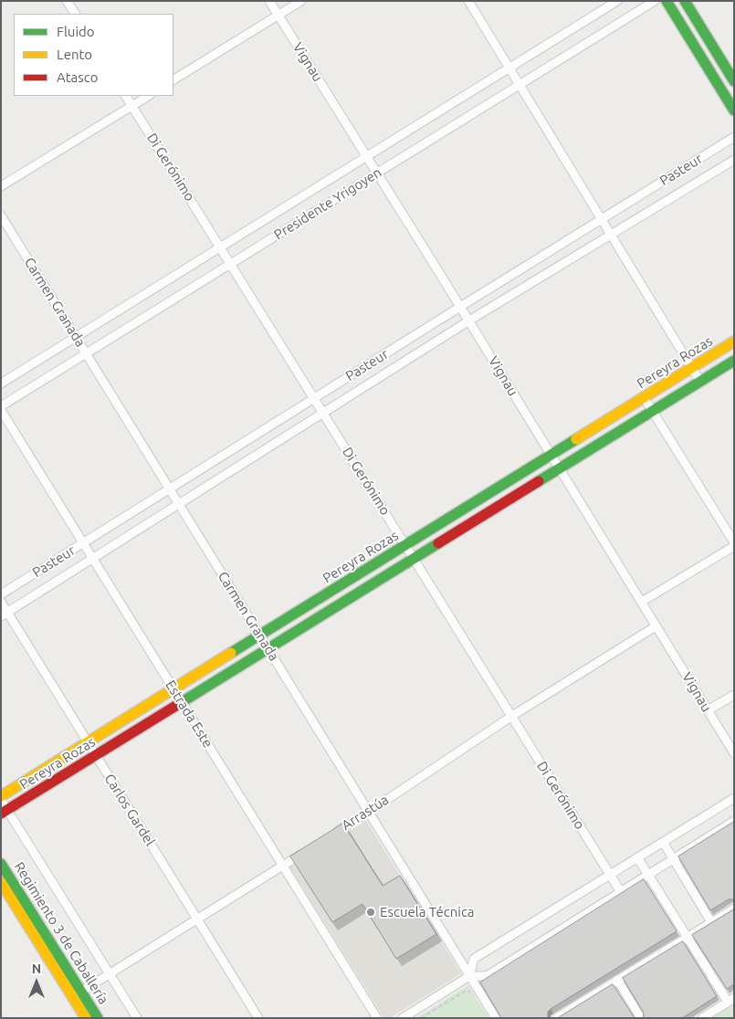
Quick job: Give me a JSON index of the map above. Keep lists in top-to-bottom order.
{
  "streets": {
    "street": [
      "Vignau",
      "Di Gerónimo",
      "Pasteur",
      "Presidente Yrigoyen",
      "Carmen Granada",
      "Pereyra Rozas",
      "Estrada Este",
      "Carlos Gardel",
      "Arrastúa",
      "Regimiento 3 de Caballería"
    ]
  },
  "crossings": [
    ["Vignau", "Pasteur"],
    ["Vignau", "Presidente Yrigoyen"],
    ["Vignau", "Pereyra Rozas"],
    ["Vignau", "Arrastúa"],
    ["Di Gerónimo", "Pasteur"],
    ["Di Gerónimo", "Presidente Yrigoyen"],
    ["Di Gerónimo", "Pereyra Rozas"],
    ["Di Gerónimo", "Arrastúa"],
    ["Pasteur", "Carmen Granada"],
    ["Pasteur", "Estrada Este"],
    ["Pasteur", "Carlos Gardel"],
    ["Presidente Yrigoyen", "Carmen Granada"],
    ["Carmen Granada", "Pereyra Rozas"],
    ["Carmen Granada", "Arrastúa"],
    ["Pereyra Rozas", "Estrada Este"],
    ["Pereyra Rozas", "Carlos Gardel"]
  ],
  "places": ["Escuela Técnica"],
  "legend": ["Fluido", "Lento", "Atasco"],
  "north": "top"
}
